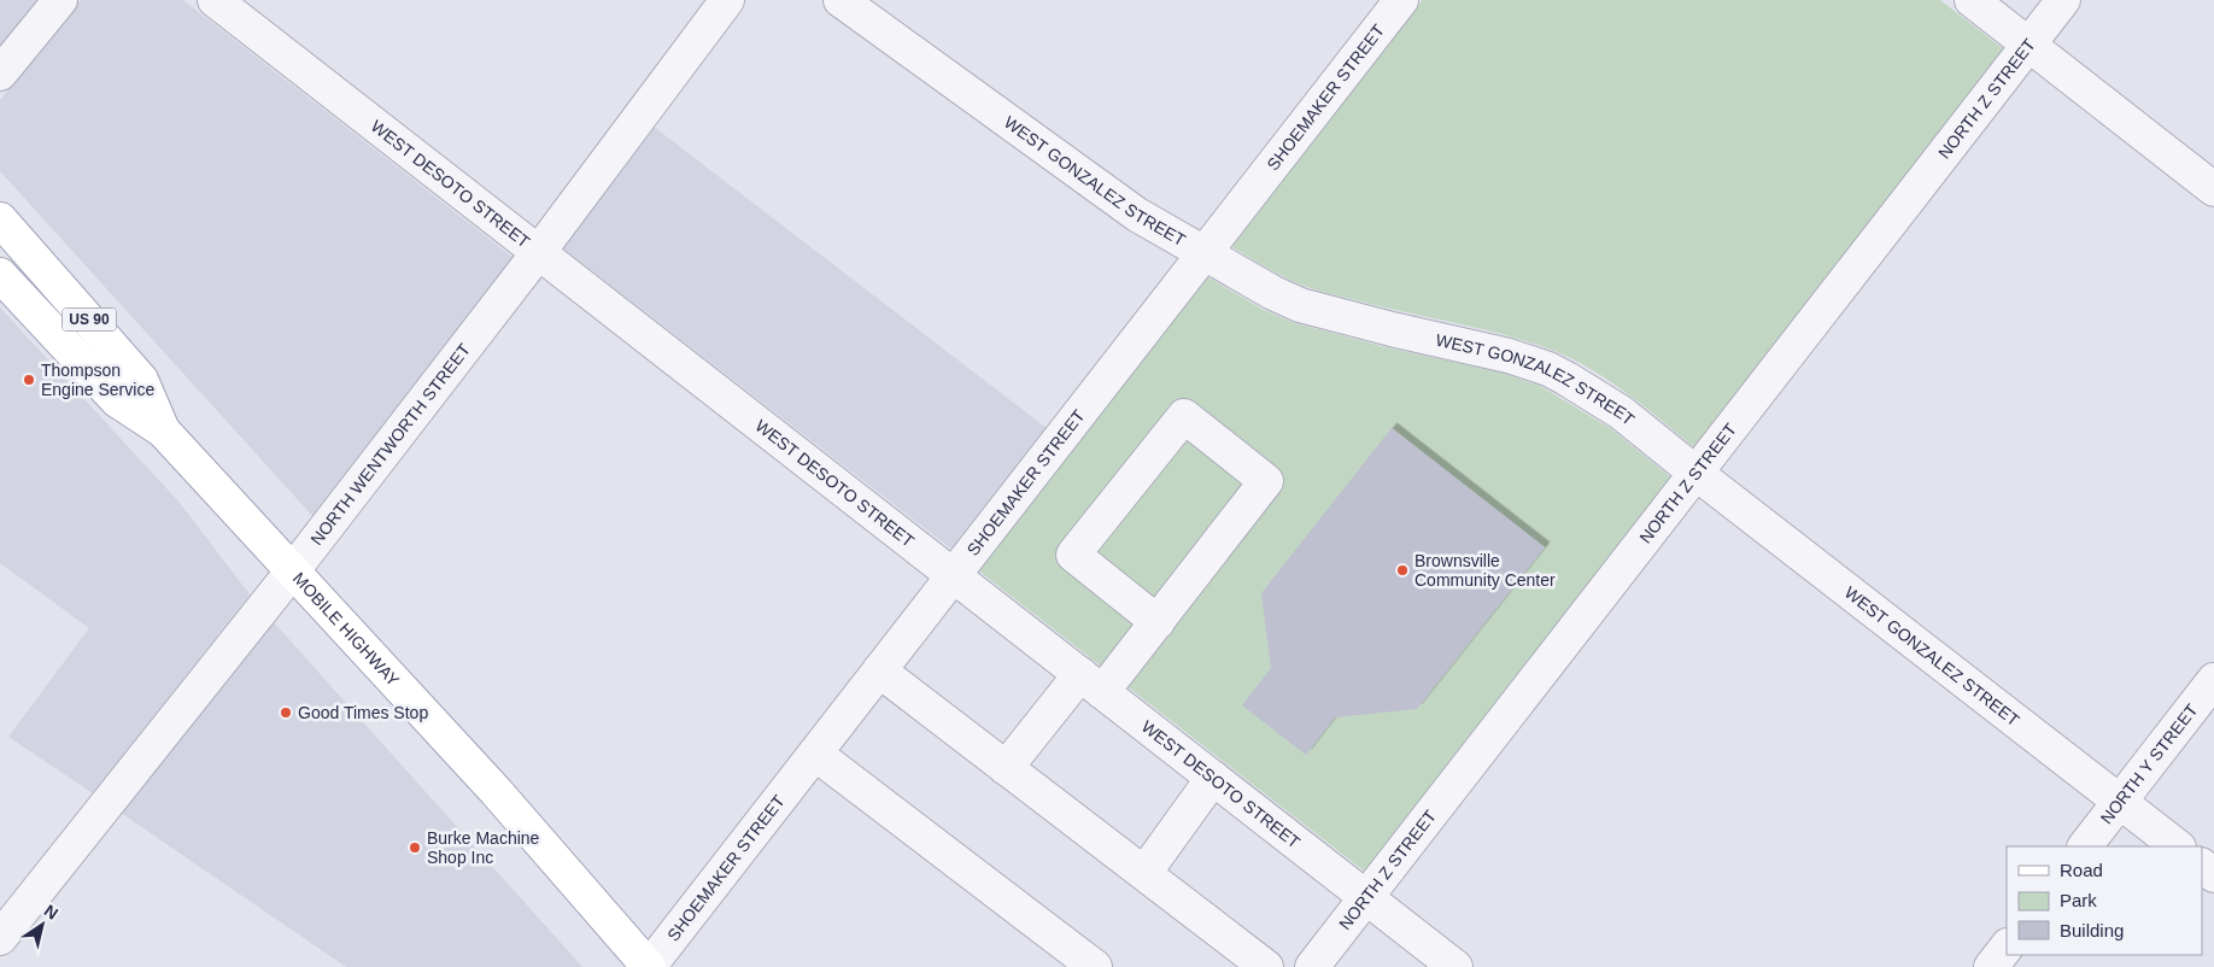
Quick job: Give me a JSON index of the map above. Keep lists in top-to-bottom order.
{
  "streets": {
    "main road": ["US 90", "MOBILE HIGHWAY"],
    "street": [
      "SHOEMAKER STREET",
      "NORTH Z STREET",
      "WEST GONZALEZ STREET",
      "WEST DESOTO STREET",
      "NORTH WENTWORTH STREET",
      "NORTH Y STREET"
    ]
  },
  "crossings": [
    ["SHOEMAKER STREET", "WEST GONZALEZ STREET"],
    ["SHOEMAKER STREET", "WEST DESOTO STREET"],
    ["SHOEMAKER STREET", "MOBILE HIGHWAY"],
    ["NORTH Z STREET", "WEST GONZALEZ STREET"],
    ["NORTH Z STREET", "WEST DESOTO STREET"],
    ["WEST GONZALEZ STREET", "NORTH Y STREET"],
    ["WEST DESOTO STREET", "NORTH WENTWORTH STREET"],
    ["NORTH WENTWORTH STREET", "MOBILE HIGHWAY"]
  ],
  "places": [
    "Thompson Engine Service",
    "Brownsville Community Center",
    "Good Times Stop",
    "Burke Machine Shop Inc"
  ],
  "legend": ["Road", "Park", "Building"],
  "north": "top right"
}
